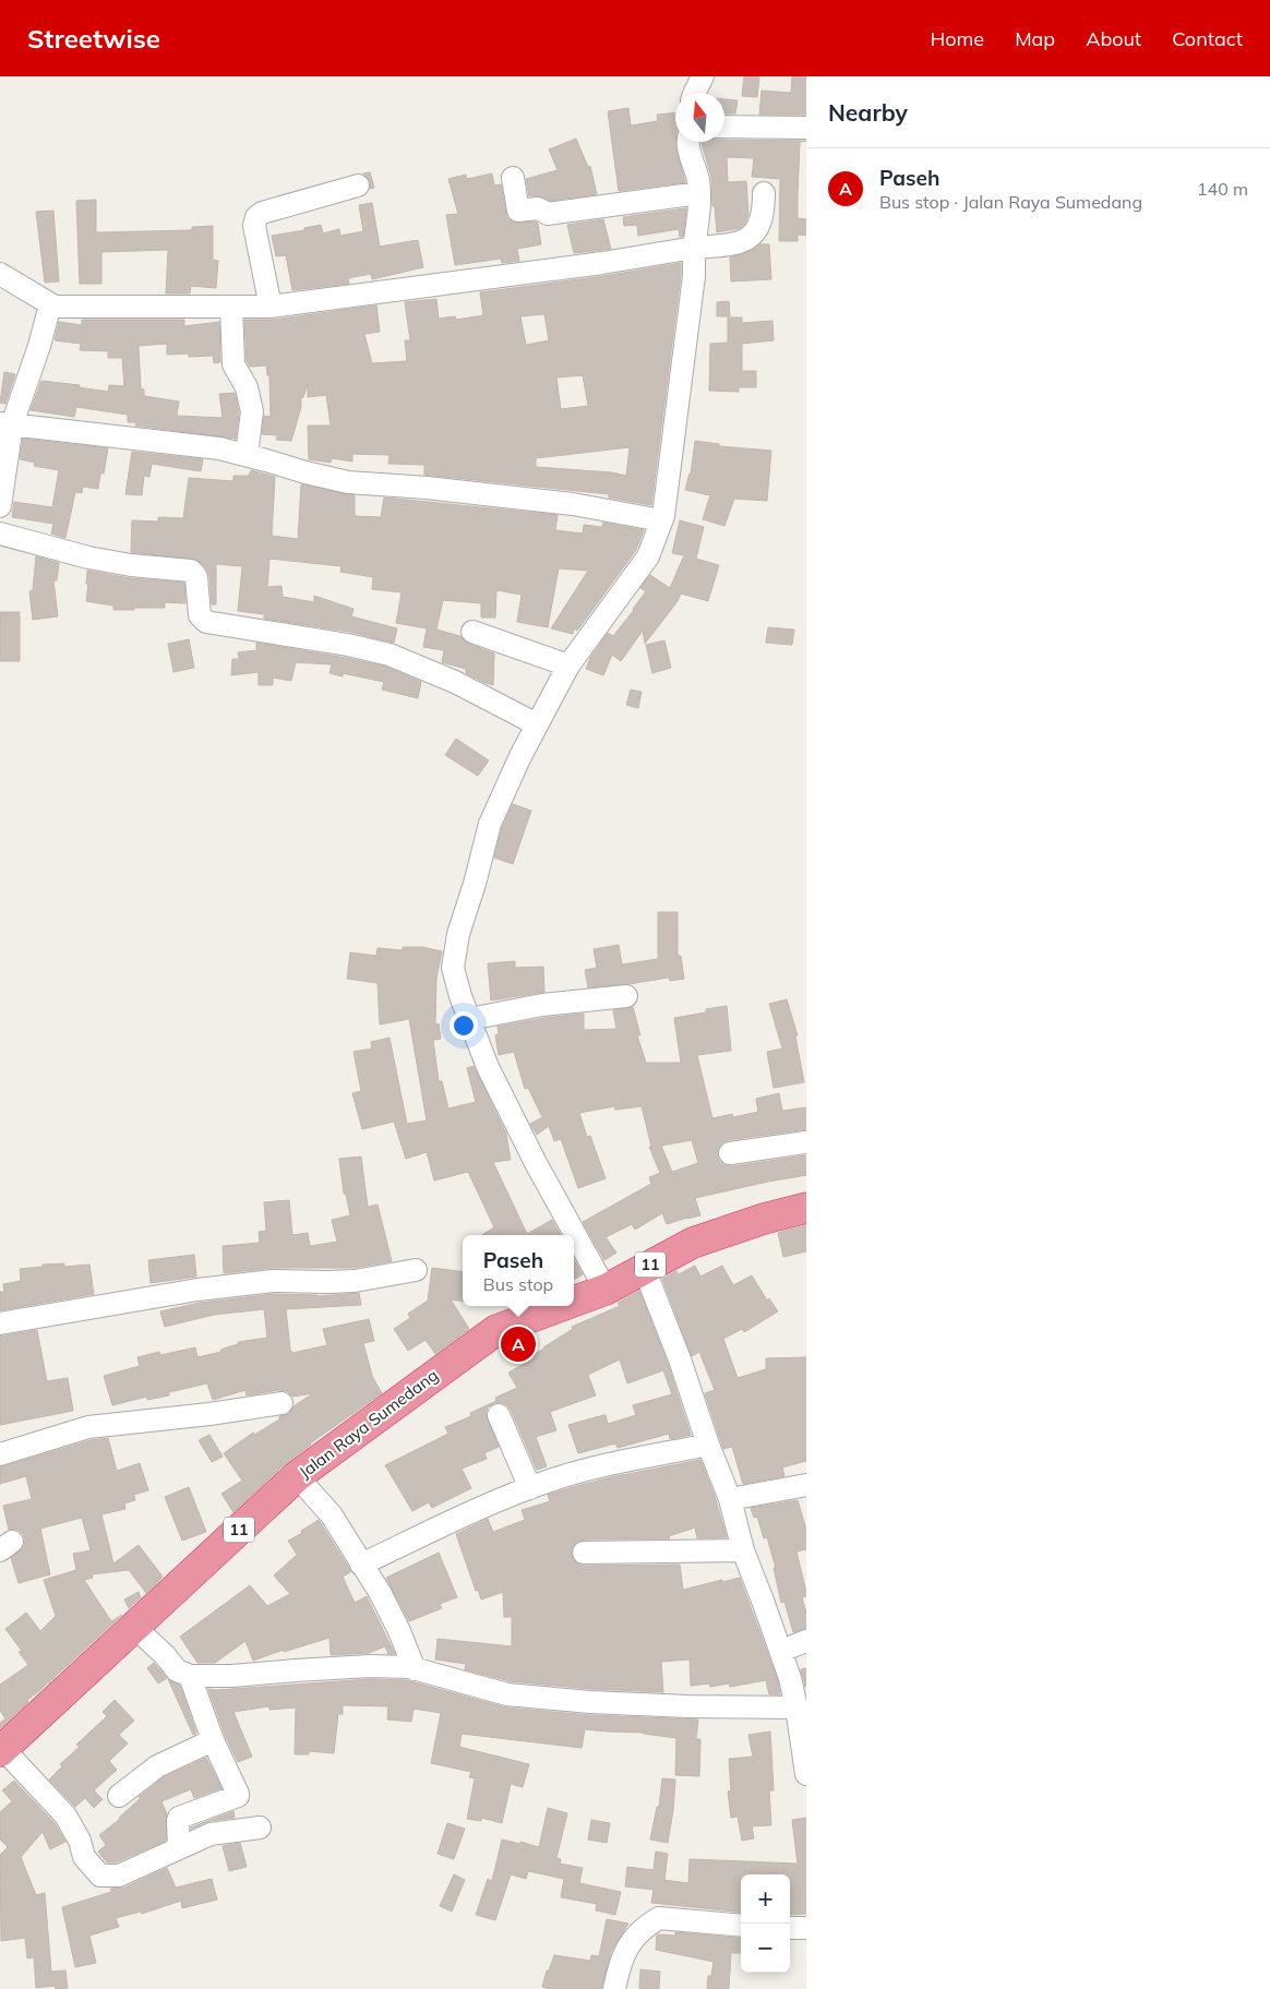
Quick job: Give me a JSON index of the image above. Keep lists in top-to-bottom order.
{
  "streets": {
    "highway": ["11", "Jalan Raya Sumedang"]
  },
  "north": "top",
  "page": {
    "header": "Streetwise",
    "nav": [
      "Home",
      "Map",
      "About",
      "Contact"
    ],
    "heading": "Nearby",
    "list": [
      {
        "mark": "A",
        "name": "Paseh",
        "note": "Bus stop · Jalan Raya Sumedang",
        "value": "140 m"
      }
    ],
    "popup": ["Paseh", "Bus stop"],
    "pins": "A",
    "map_buttons": ["+", "−"]
  }
}
